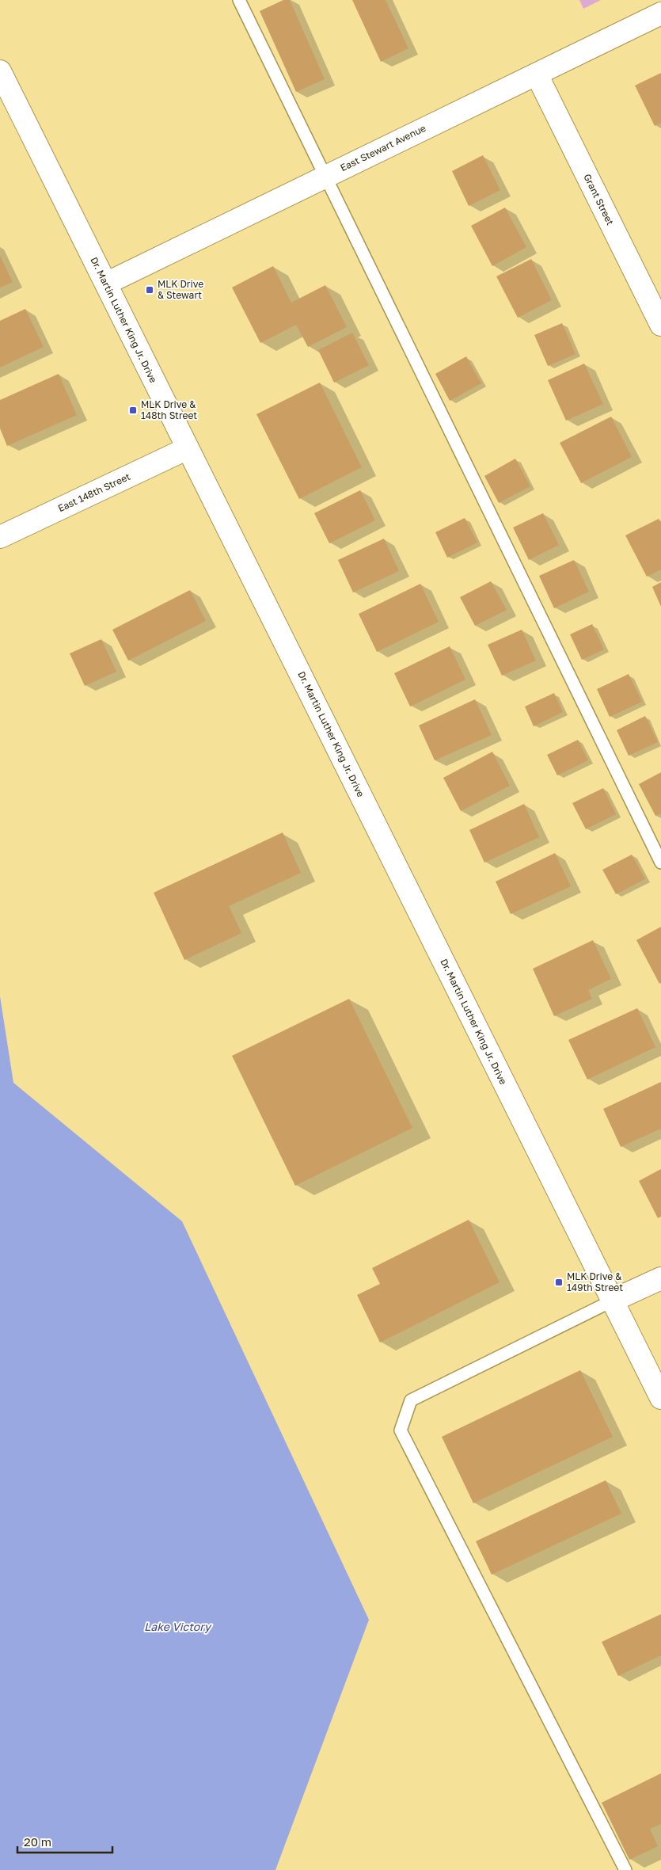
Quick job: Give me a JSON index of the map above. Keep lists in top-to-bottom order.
{
  "streets": {
    "street": [
      "East Stewart Avenue",
      "Grant Street",
      "Dr. Martin Luther King Jr. Drive",
      "East 148th Street"
    ]
  },
  "crossings": [
    ["East Stewart Avenue", "Grant Street"],
    ["East Stewart Avenue", "Dr. Martin Luther King Jr. Drive"],
    ["Dr. Martin Luther King Jr. Drive", "East 148th Street"]
  ],
  "water": ["Lake Victory"],
  "places": {
    "transit": ["MLK Drive & Stewart", "MLK Drive & 148th Street", "MLK Drive & 149th Street"]
  },
  "scale_bar": "20 m"
}
